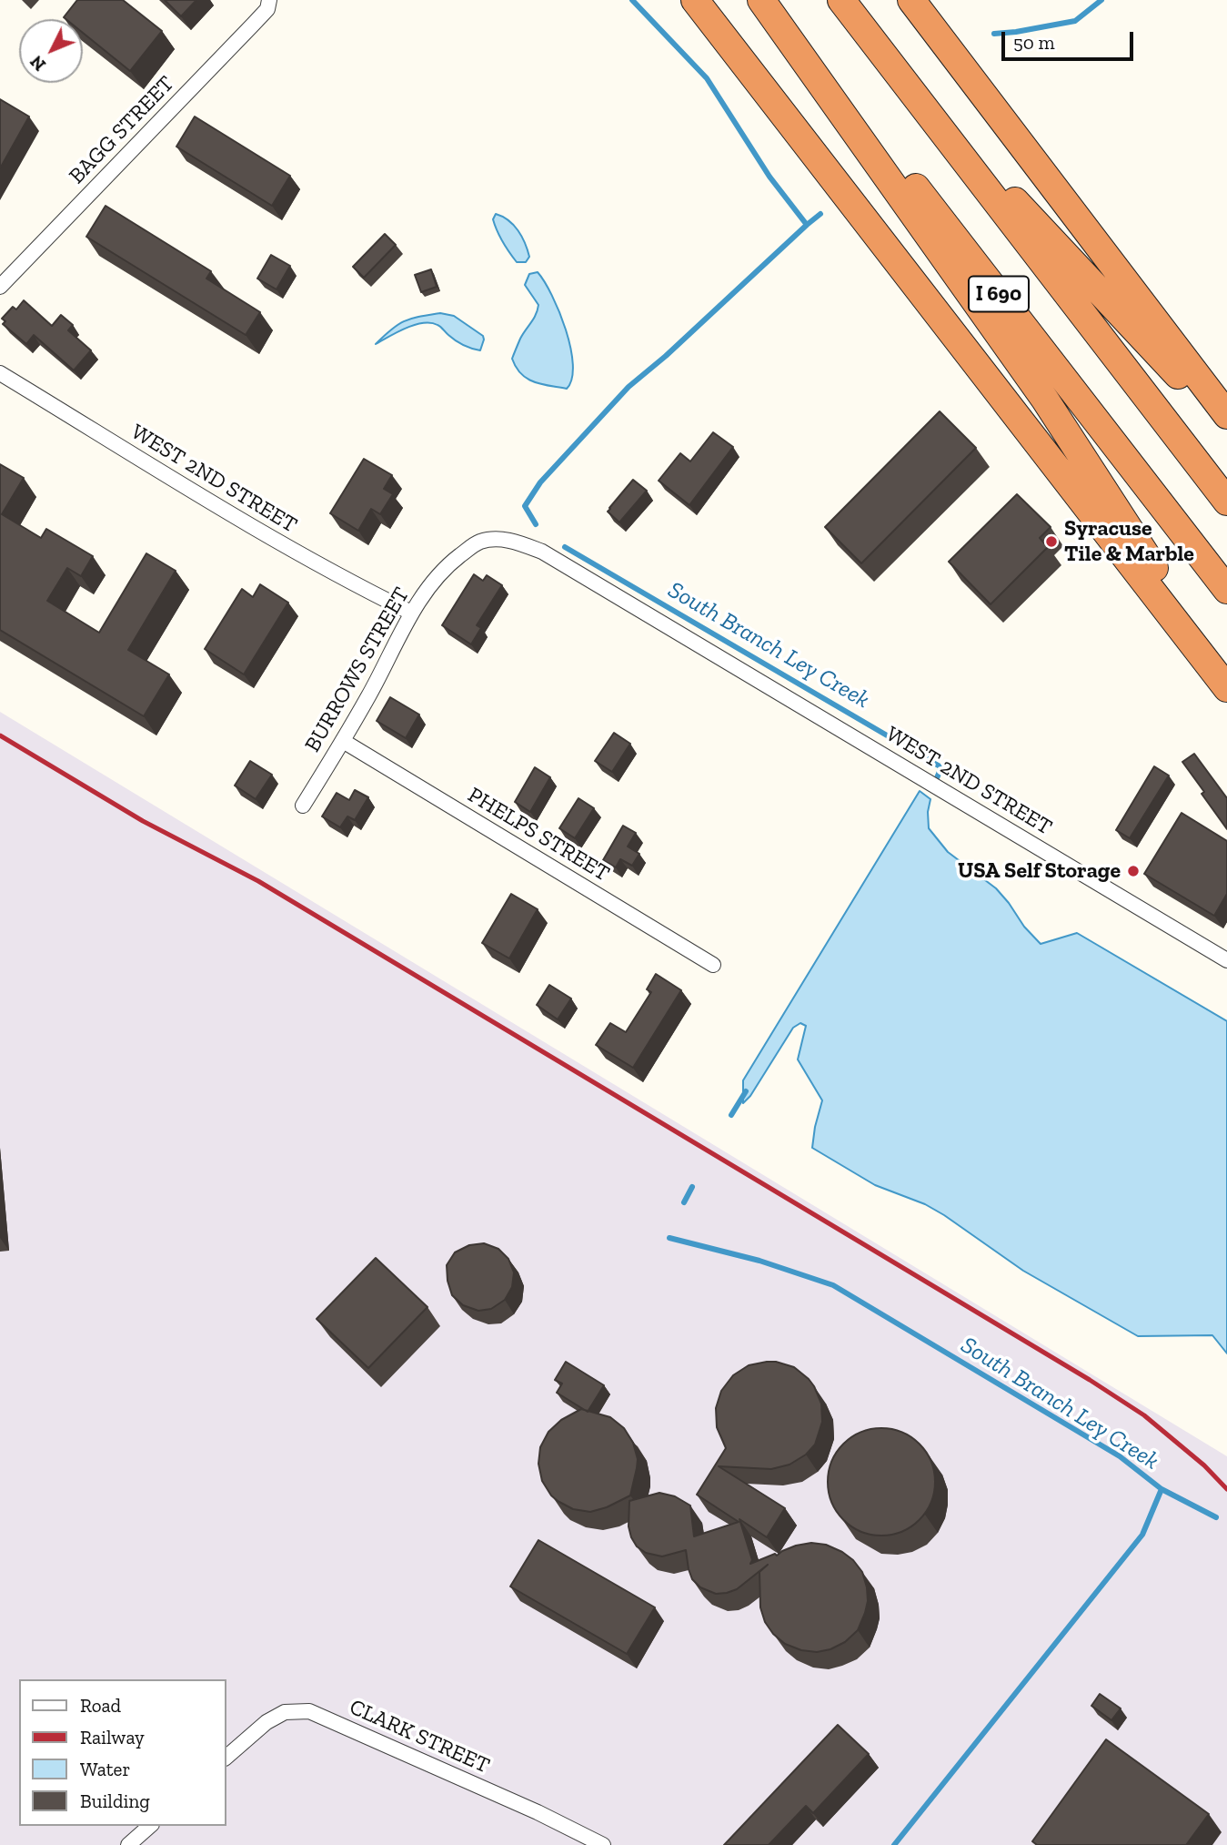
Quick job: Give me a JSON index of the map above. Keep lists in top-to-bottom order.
{
  "streets": {
    "highway": ["I 690"],
    "street": [
      "BAGG STREET",
      "WEST 2ND STREET",
      "BURROWS STREET",
      "PHELPS STREET",
      "CLARK STREET"
    ]
  },
  "crossings": [
    ["WEST 2ND STREET", "BURROWS STREET"],
    ["BURROWS STREET", "PHELPS STREET"]
  ],
  "water": ["South Branch Ley Creek"],
  "places": ["Syracuse Tile & Marble", "USA Self Storage"],
  "legend": [
    "Road",
    "Railway",
    "Water",
    "Building"
  ],
  "scale_bar": "50 m",
  "north": "bottom left"
}
